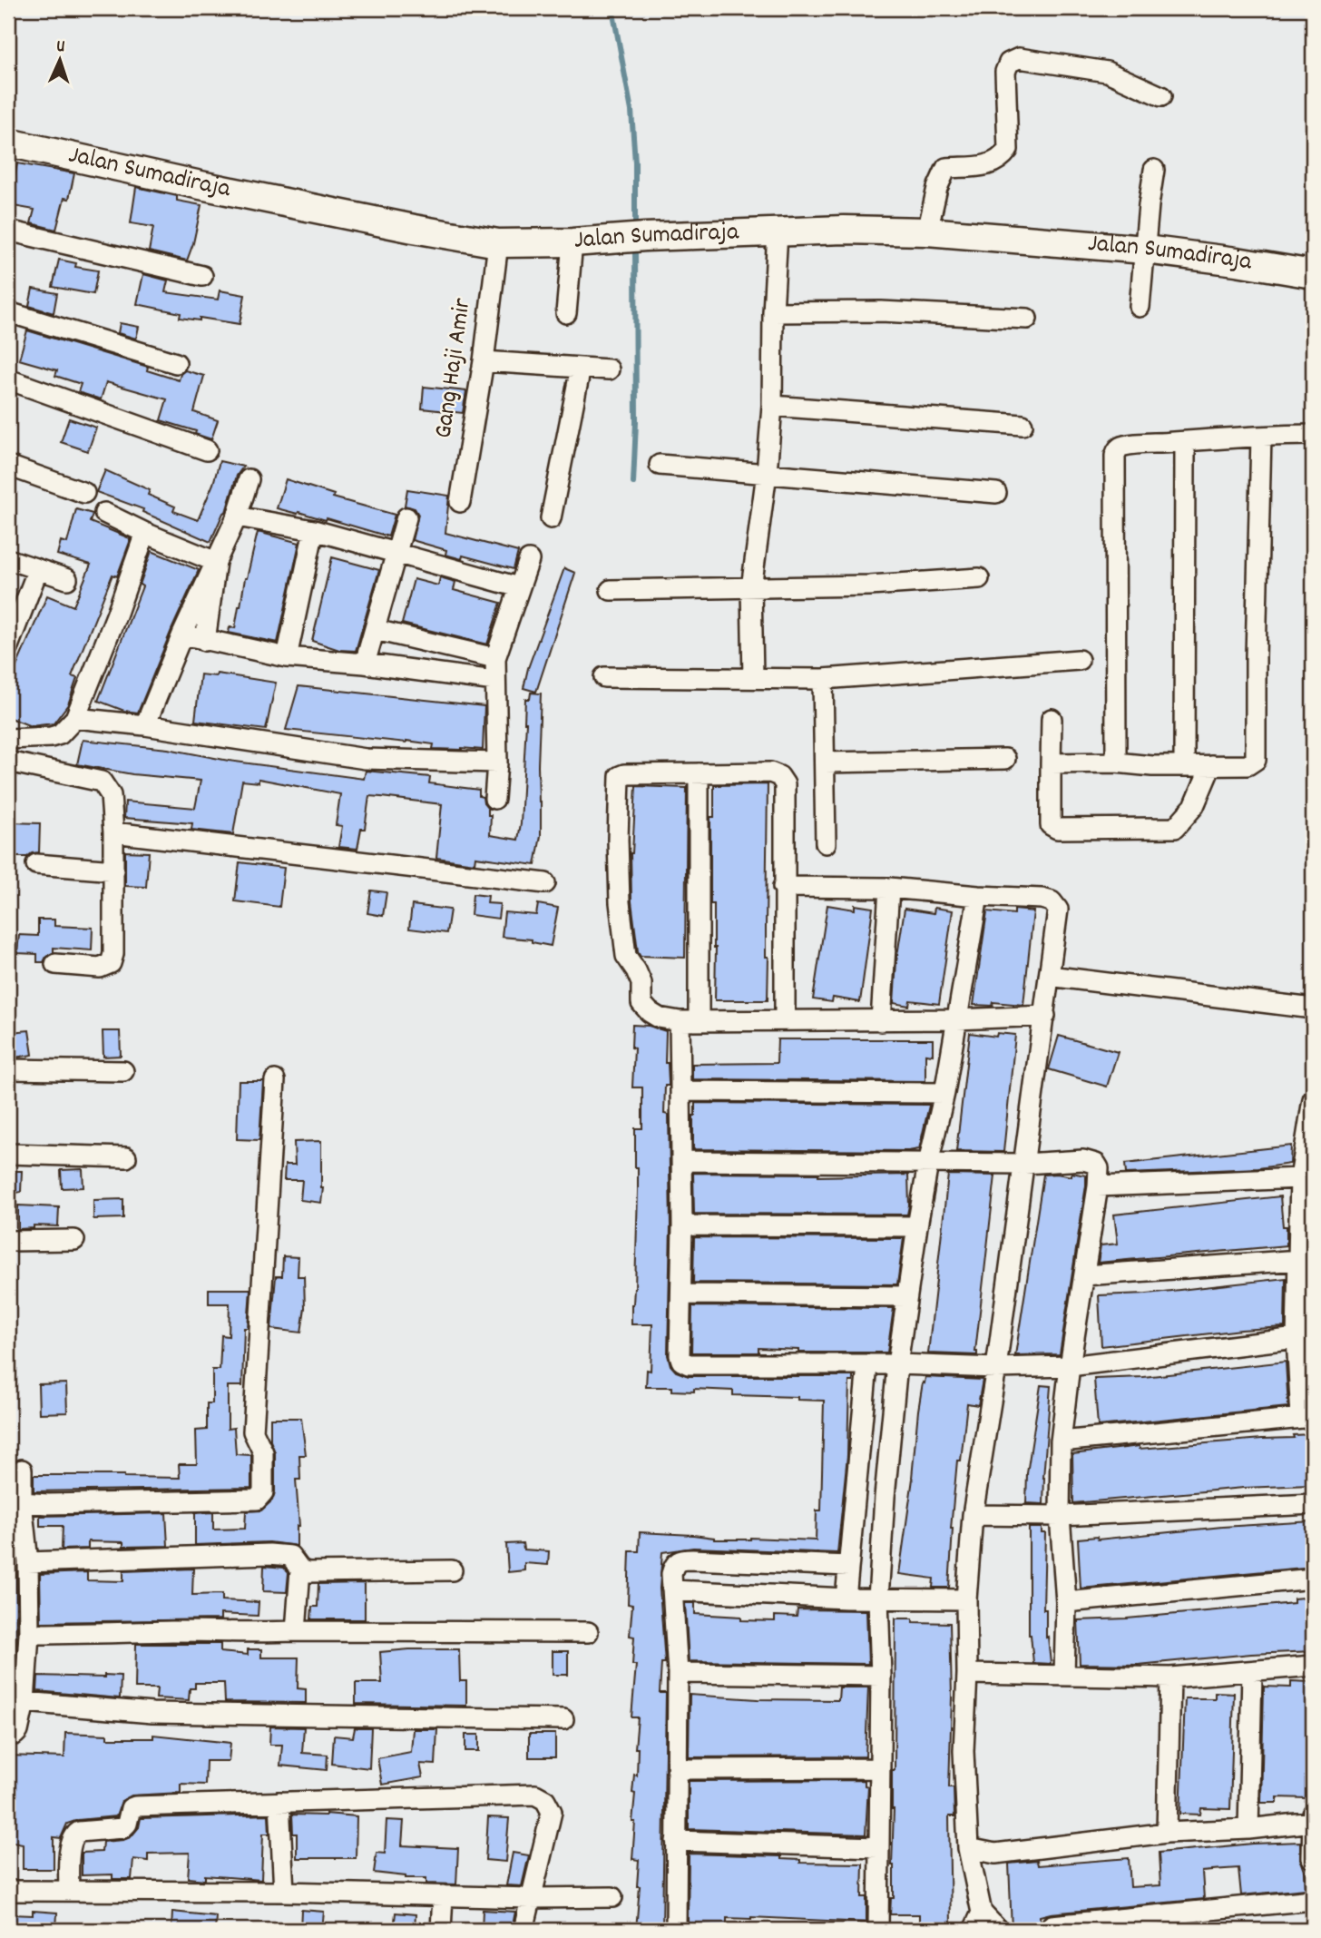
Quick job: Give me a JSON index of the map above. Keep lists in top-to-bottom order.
{
  "streets": {
    "street": ["Jalan Sumadiraja", "Gang Haji Amir"]
  },
  "crossings": [
    ["Jalan Sumadiraja", "Gang Haji Amir"]
  ],
  "north": "top"
}
